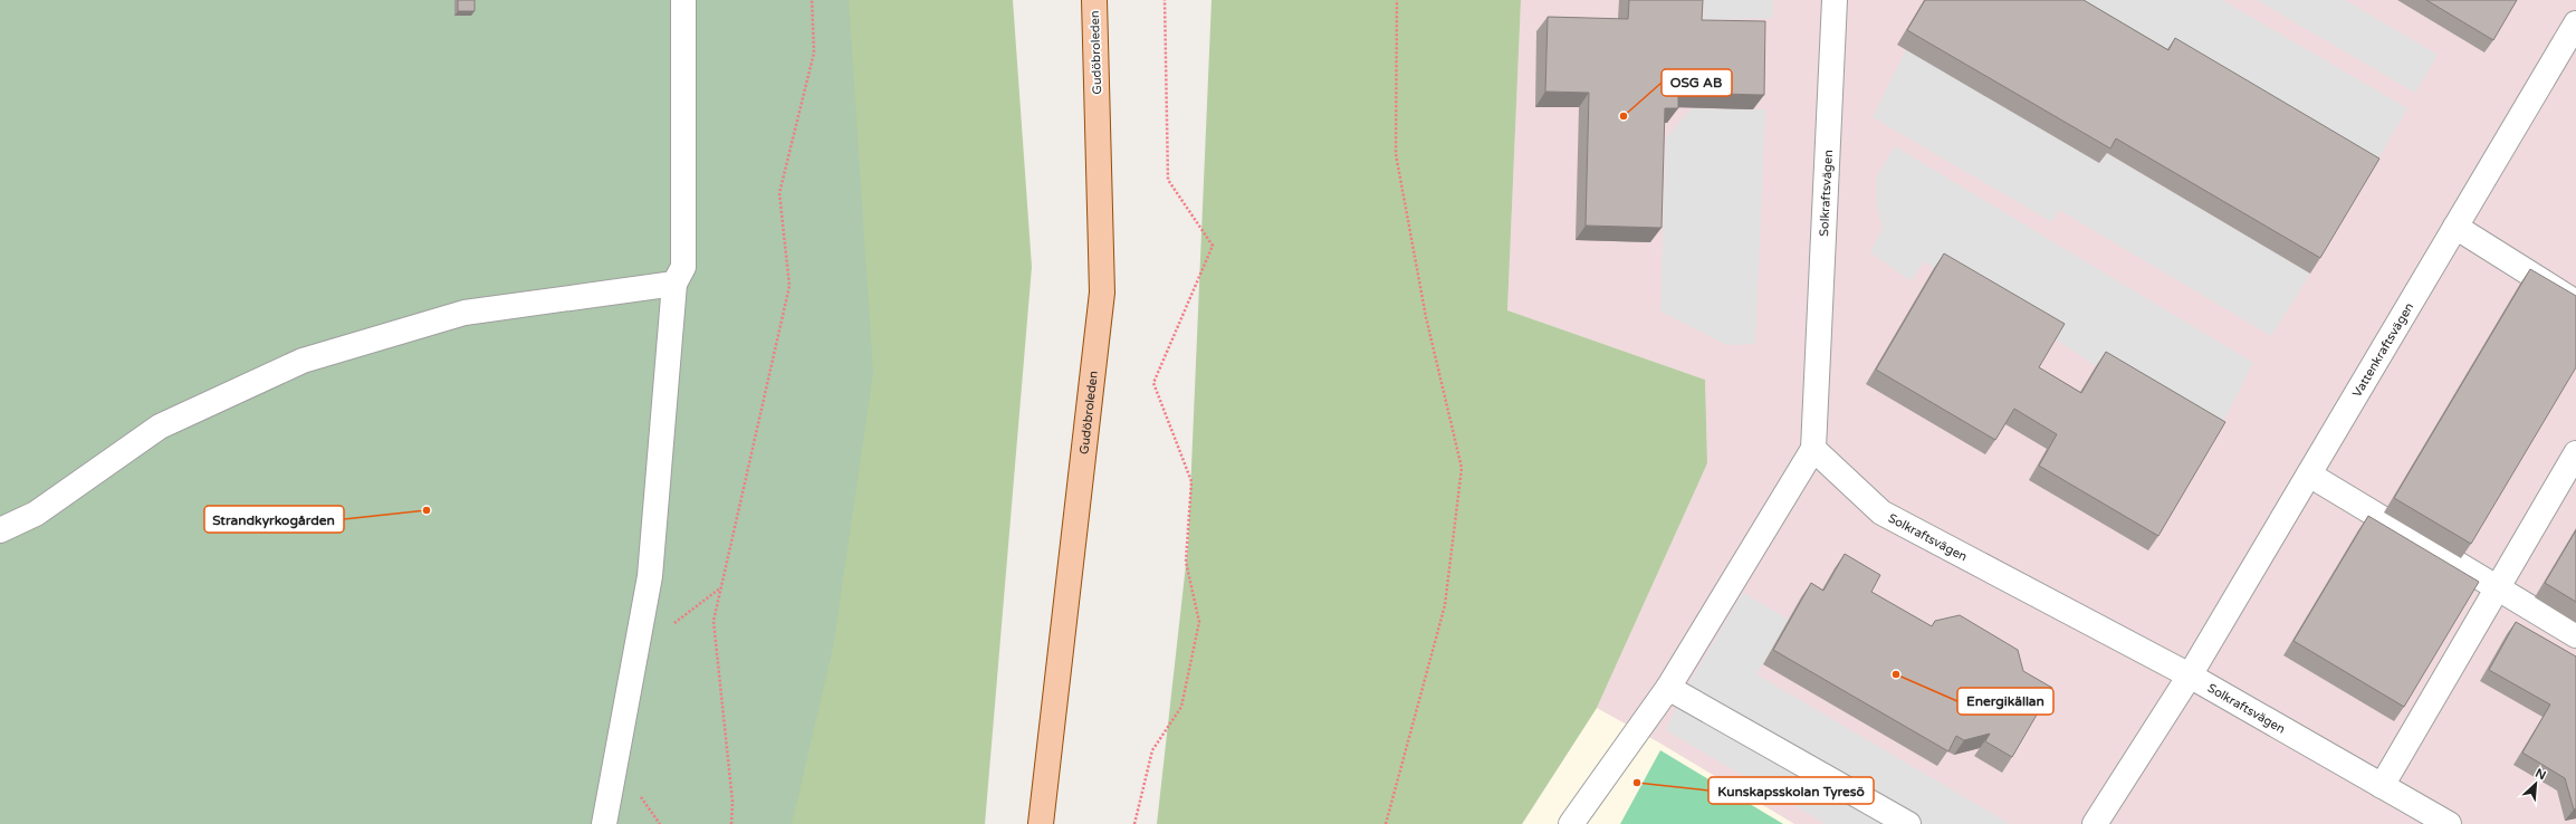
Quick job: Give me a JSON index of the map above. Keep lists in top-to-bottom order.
{
  "streets": {
    "main road": ["Gudöbroleden"],
    "street": ["Solkraftsvägen", "Vattenkraftsvägen"]
  },
  "crossings": [
    ["Solkraftsvägen", "Vattenkraftsvägen"]
  ],
  "places": [
    "OSG AB",
    "Strandkyrkogården",
    "Energikällan",
    "Kunskapsskolan Tyresö"
  ],
  "north": "top right"
}
